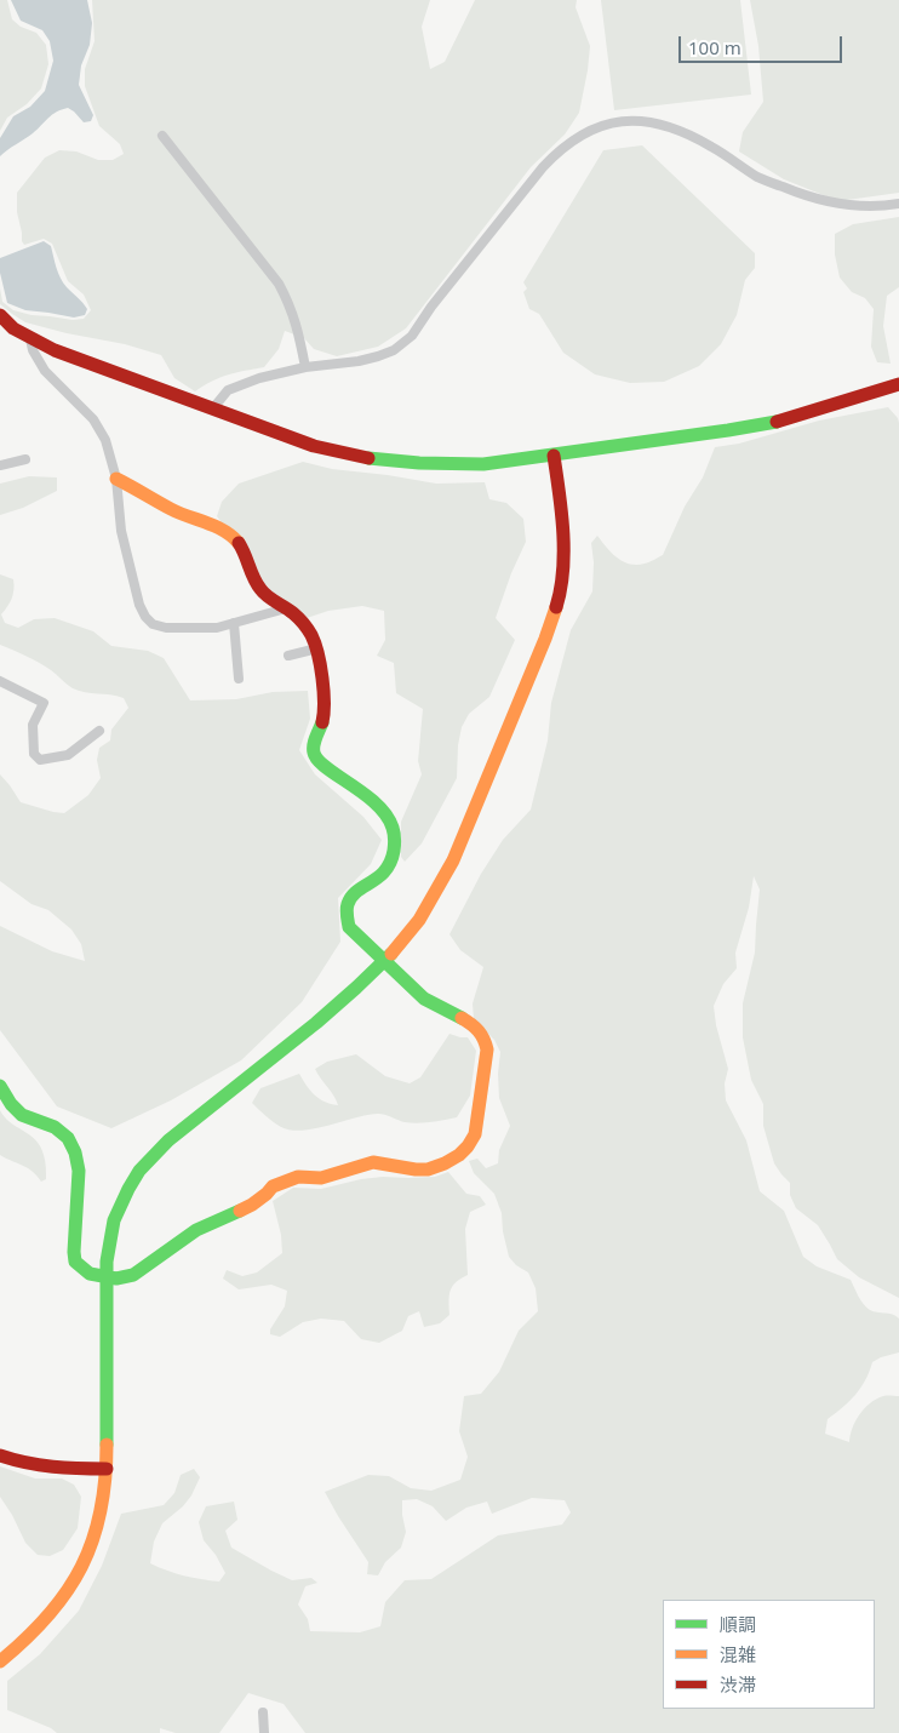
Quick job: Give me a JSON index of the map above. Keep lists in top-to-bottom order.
{
  "legend": ["順調", "混雑", "渋滞"],
  "scale_bar": "100 m"
}
